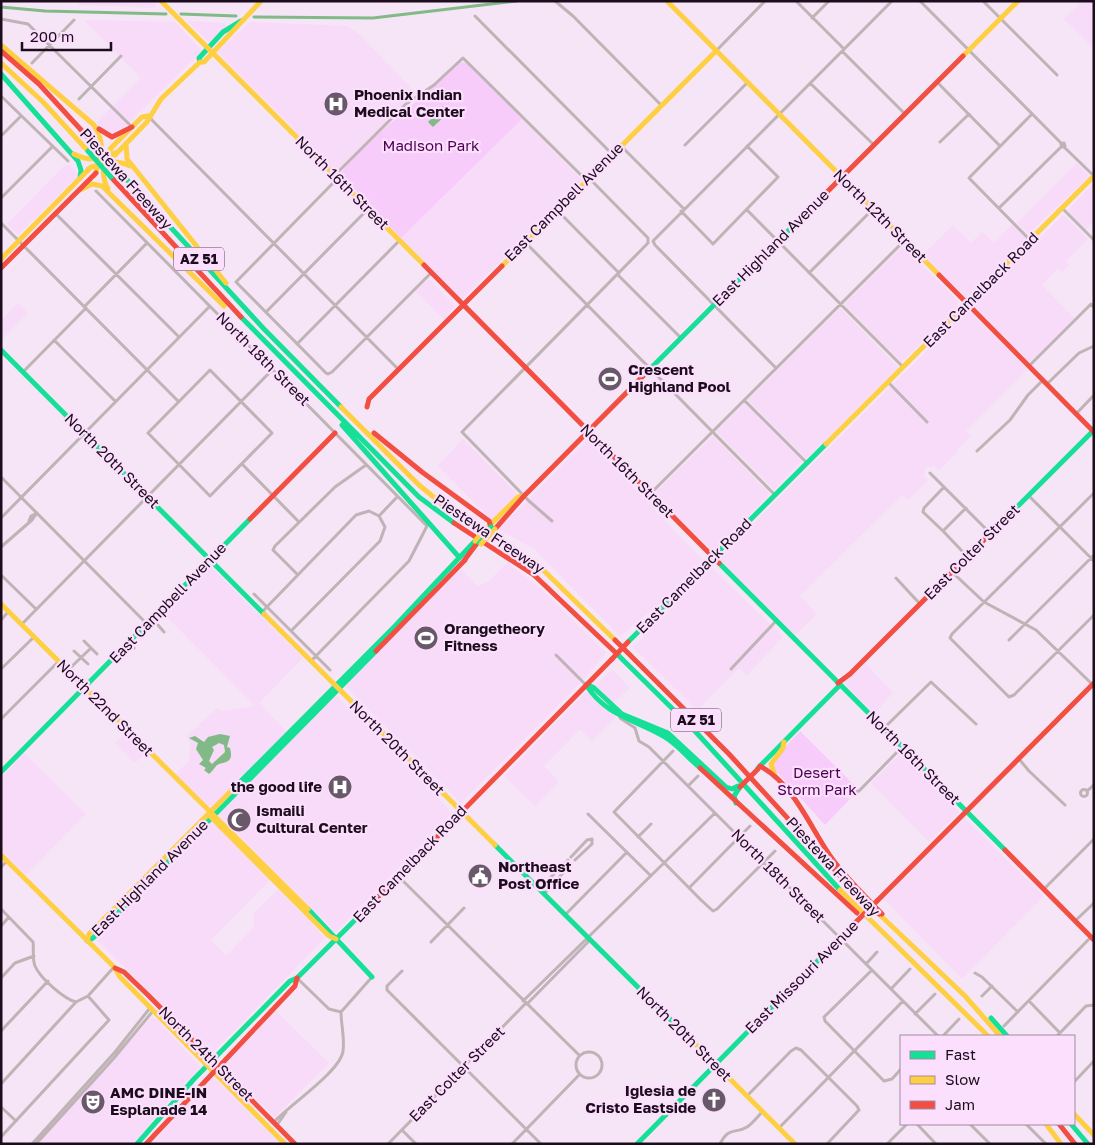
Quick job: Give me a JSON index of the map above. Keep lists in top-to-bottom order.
{
  "streets": {
    "main road": [
      "Piestewa Freeway",
      "North 16th Street",
      "East Campbell Avenue",
      "North 12th Street",
      "East Highland Avenue",
      "AZ 51",
      "East Camelback Road",
      "North 18th Street",
      "North 20th Street",
      "East Colter Street",
      "North 22nd Street",
      "East Missouri Avenue",
      "North 24th Street"
    ]
  },
  "crossings": [
    ["North 16th Street", "East Campbell Avenue"],
    ["North 16th Street", "East Highland Avenue"],
    ["North 16th Street", "East Camelback Road"],
    ["North 16th Street", "East Colter Street"],
    ["North 16th Street", "East Missouri Avenue"],
    ["East Campbell Avenue", "North 12th Street"],
    ["East Campbell Avenue", "North 18th Street"],
    ["East Campbell Avenue", "North 20th Street"],
    ["East Campbell Avenue", "North 22nd Street"],
    ["North 12th Street", "East Highland Avenue"],
    ["North 12th Street", "East Camelback Road"],
    ["North 12th Street", "East Colter Street"],
    ["East Highland Avenue", "North 20th Street"],
    ["East Highland Avenue", "North 22nd Street"],
    ["East Highland Avenue", "North 24th Street"],
    ["East Camelback Road", "North 18th Street"],
    ["East Camelback Road", "North 20th Street"],
    ["East Camelback Road", "North 22nd Street"],
    ["East Camelback Road", "North 24th Street"],
    ["North 18th Street", "East Colter Street"],
    ["North 18th Street", "East Missouri Avenue"],
    ["North 20th Street", "East Colter Street"],
    ["North 20th Street", "East Missouri Avenue"]
  ],
  "parks": ["Madison Park", "Desert Storm Park"],
  "places": {
    "hospital": ["Phoenix Indian Medical Center", "the good life"],
    "sports": ["Crescent Highland Pool", "Orangetheory Fitness"],
    "mosque": ["Ismaili Cultural Center"],
    "public building": ["Northeast Post Office"],
    "church": ["Iglesia de Cristo Eastside"],
    "theatre": ["AMC DINE-IN Esplanade 14"]
  },
  "legend": ["Fast", "Slow", "Jam"],
  "scale_bar": "200 m"
}
